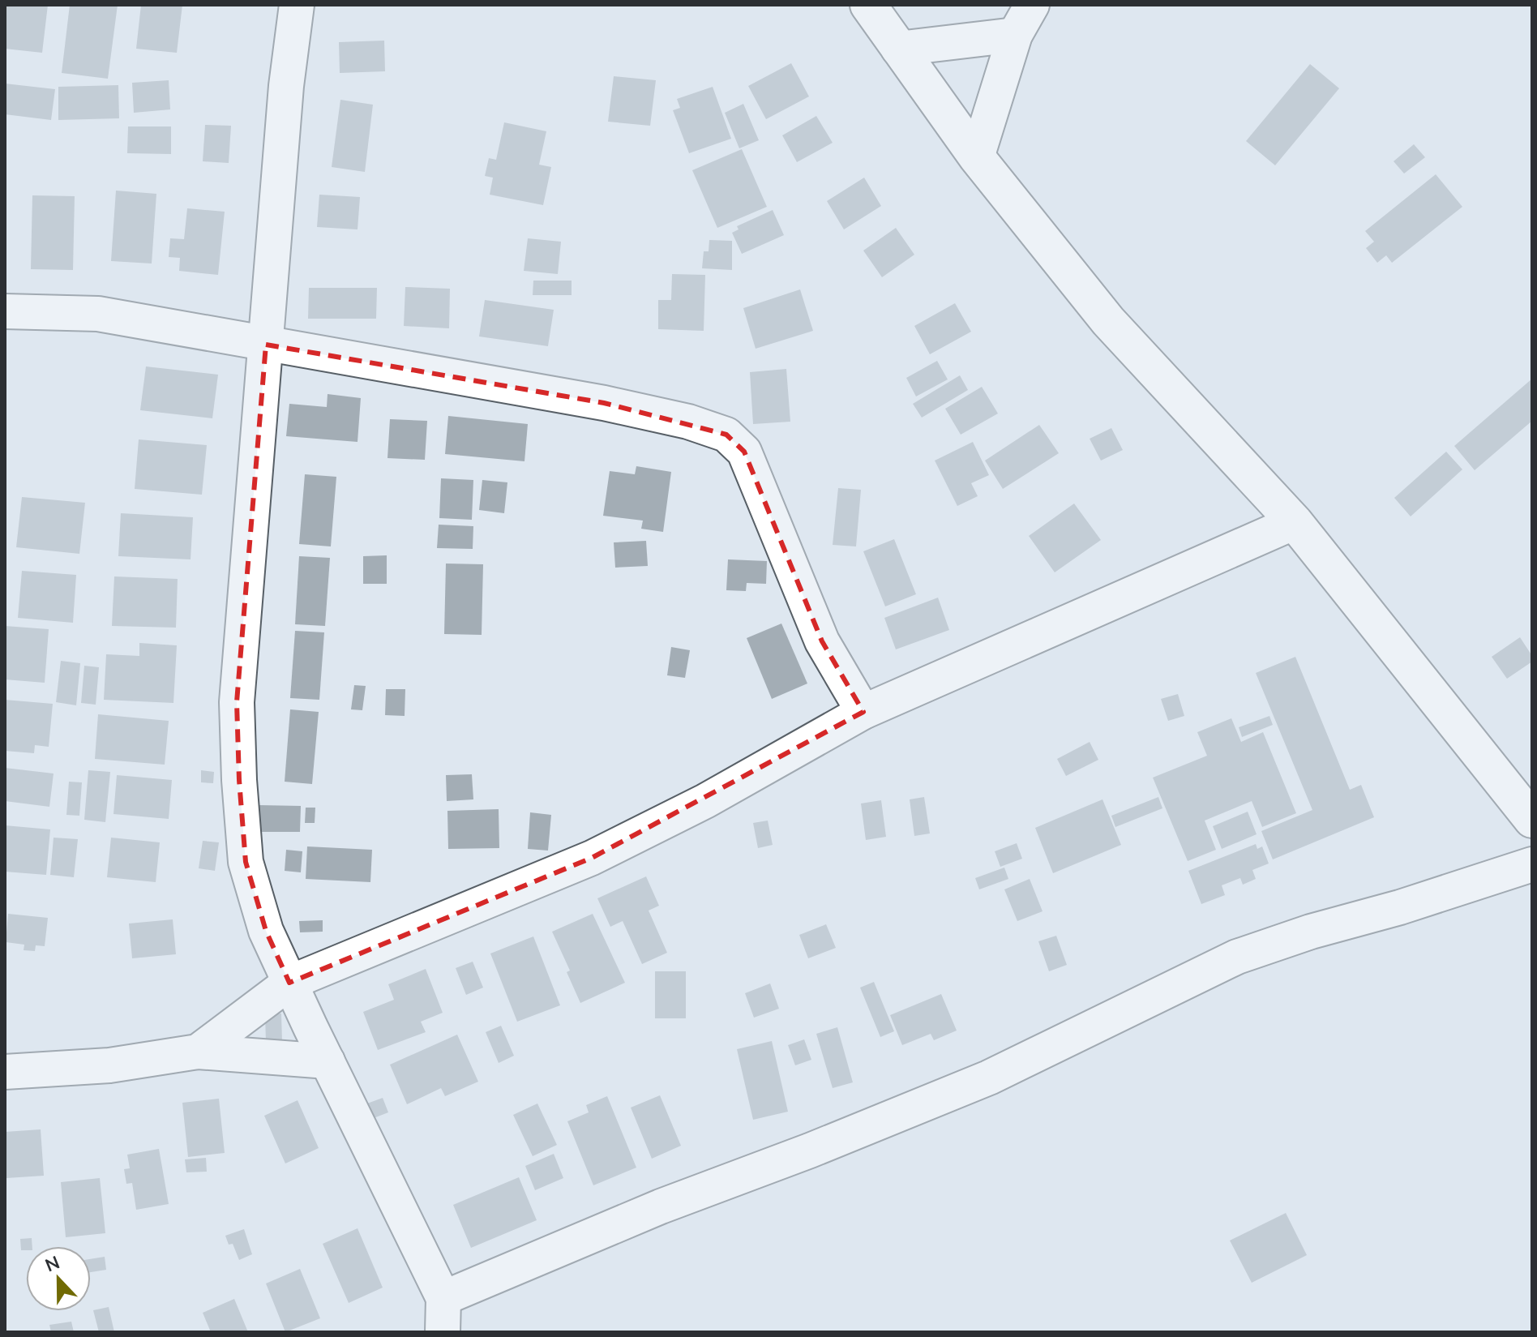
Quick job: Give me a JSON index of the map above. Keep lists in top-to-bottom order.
{
  "north": "top"
}
